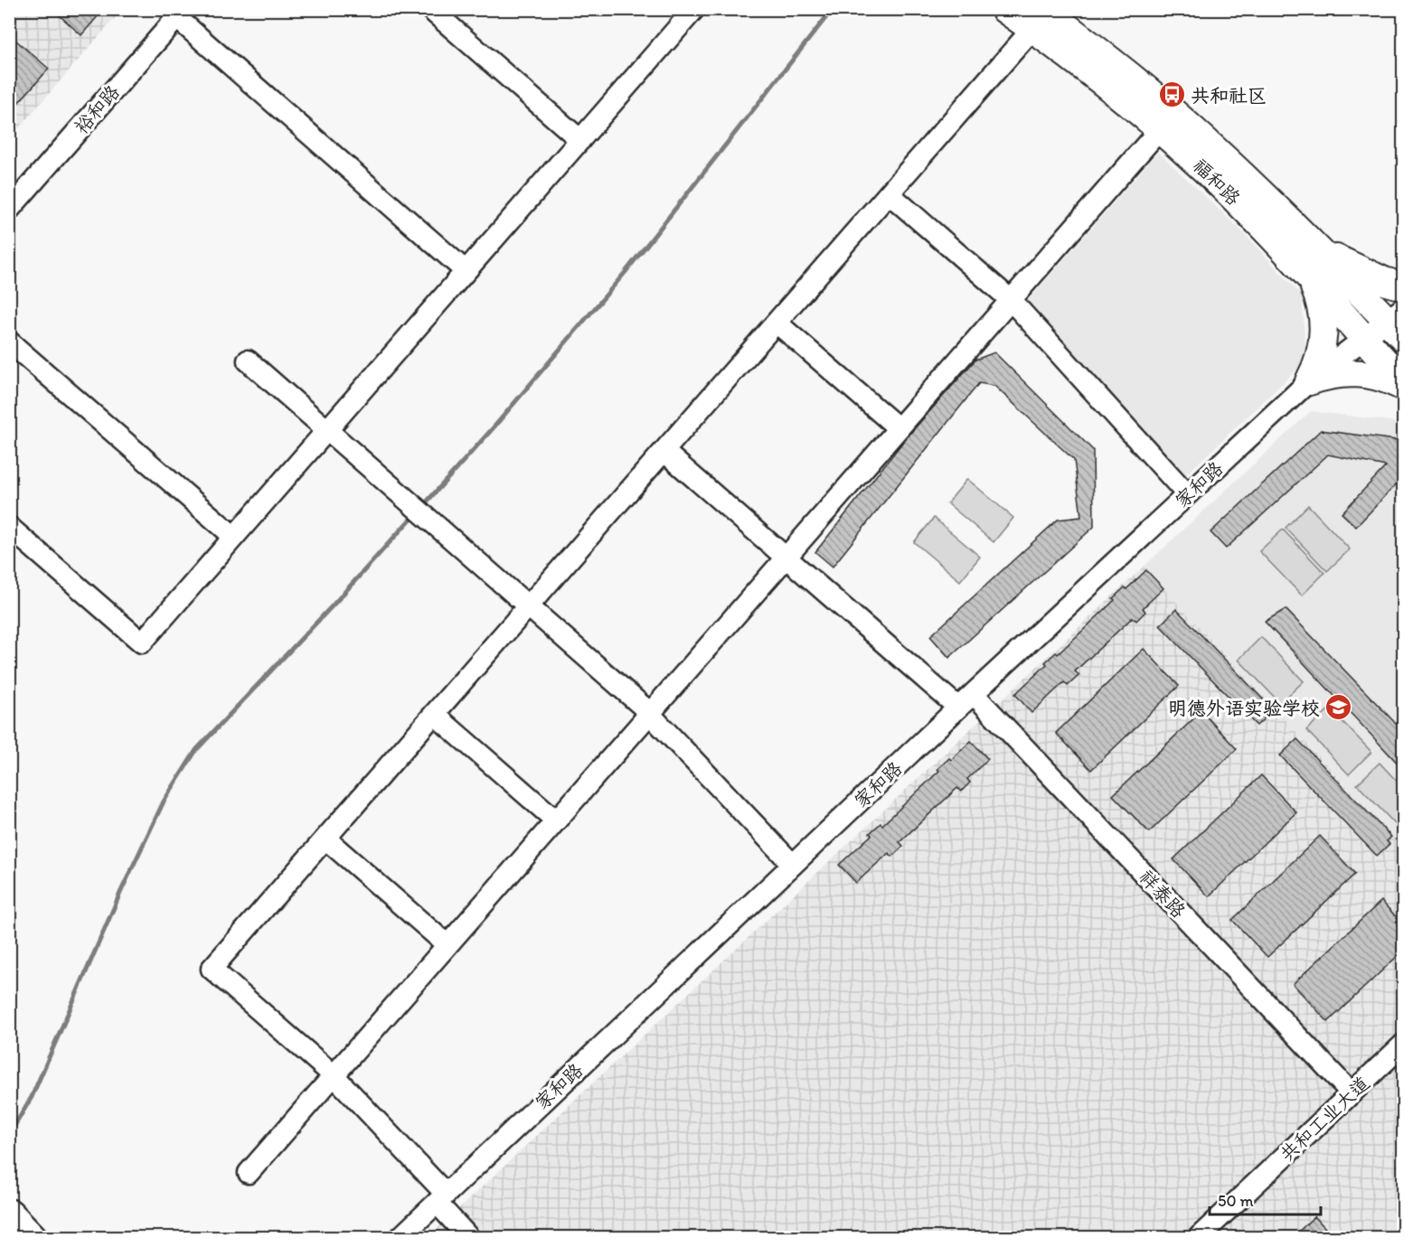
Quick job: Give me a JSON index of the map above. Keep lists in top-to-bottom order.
{
  "streets": {
    "main road": ["福和路"],
    "street": [
      "裕和路",
      "家和路",
      "祥泰路",
      "共和工业大道"
    ]
  },
  "crossings": [
    ["福和路", "家和路"],
    ["家和路", "祥泰路"],
    ["祥泰路", "共和工业大道"]
  ],
  "places": {
    "bus stop": ["共和社区"],
    "school or university": ["明德外语实验学校"]
  },
  "scale_bar": "50 m"
}
